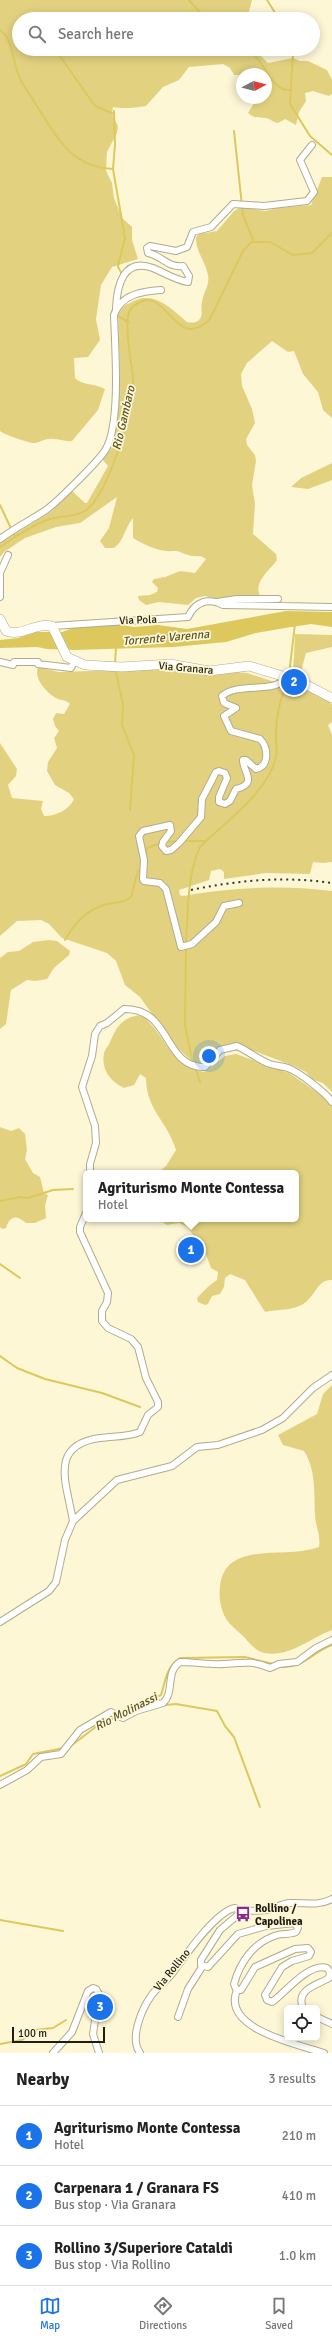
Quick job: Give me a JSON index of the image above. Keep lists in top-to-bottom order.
{
  "streets": {
    "street": ["Via Pola", "Via Granara", "Via Rollino"]
  },
  "water": ["Rio Gambaro", "Torrente Varenna", "Rio Molinassi"],
  "places": {
    "bus stop": ["Rollino / Capolinea"]
  },
  "scale_bar": "100 m",
  "north": "right",
  "page": {
    "search": "Search here",
    "pins": ["2", "1", "3"],
    "popup": ["Agriturismo Monte Contessa", "Hotel"],
    "scale": "100 m",
    "heading": ["Nearby", "3 results"],
    "list": [
      {
        "mark": "1",
        "name": "Agriturismo Monte Contessa",
        "note": "Hotel",
        "value": "210 m"
      },
      {
        "mark": "2",
        "name": "Carpenara 1 / Granara FS",
        "note": "Bus stop · Via Granara",
        "value": "410 m"
      },
      {
        "mark": "3",
        "name": "Rollino 3/Superiore Cataldi",
        "note": "Bus stop · Via Rollino",
        "value": "1.0 km"
      }
    ],
    "nav": ["Map", "Directions", "Saved"]
  }
}
